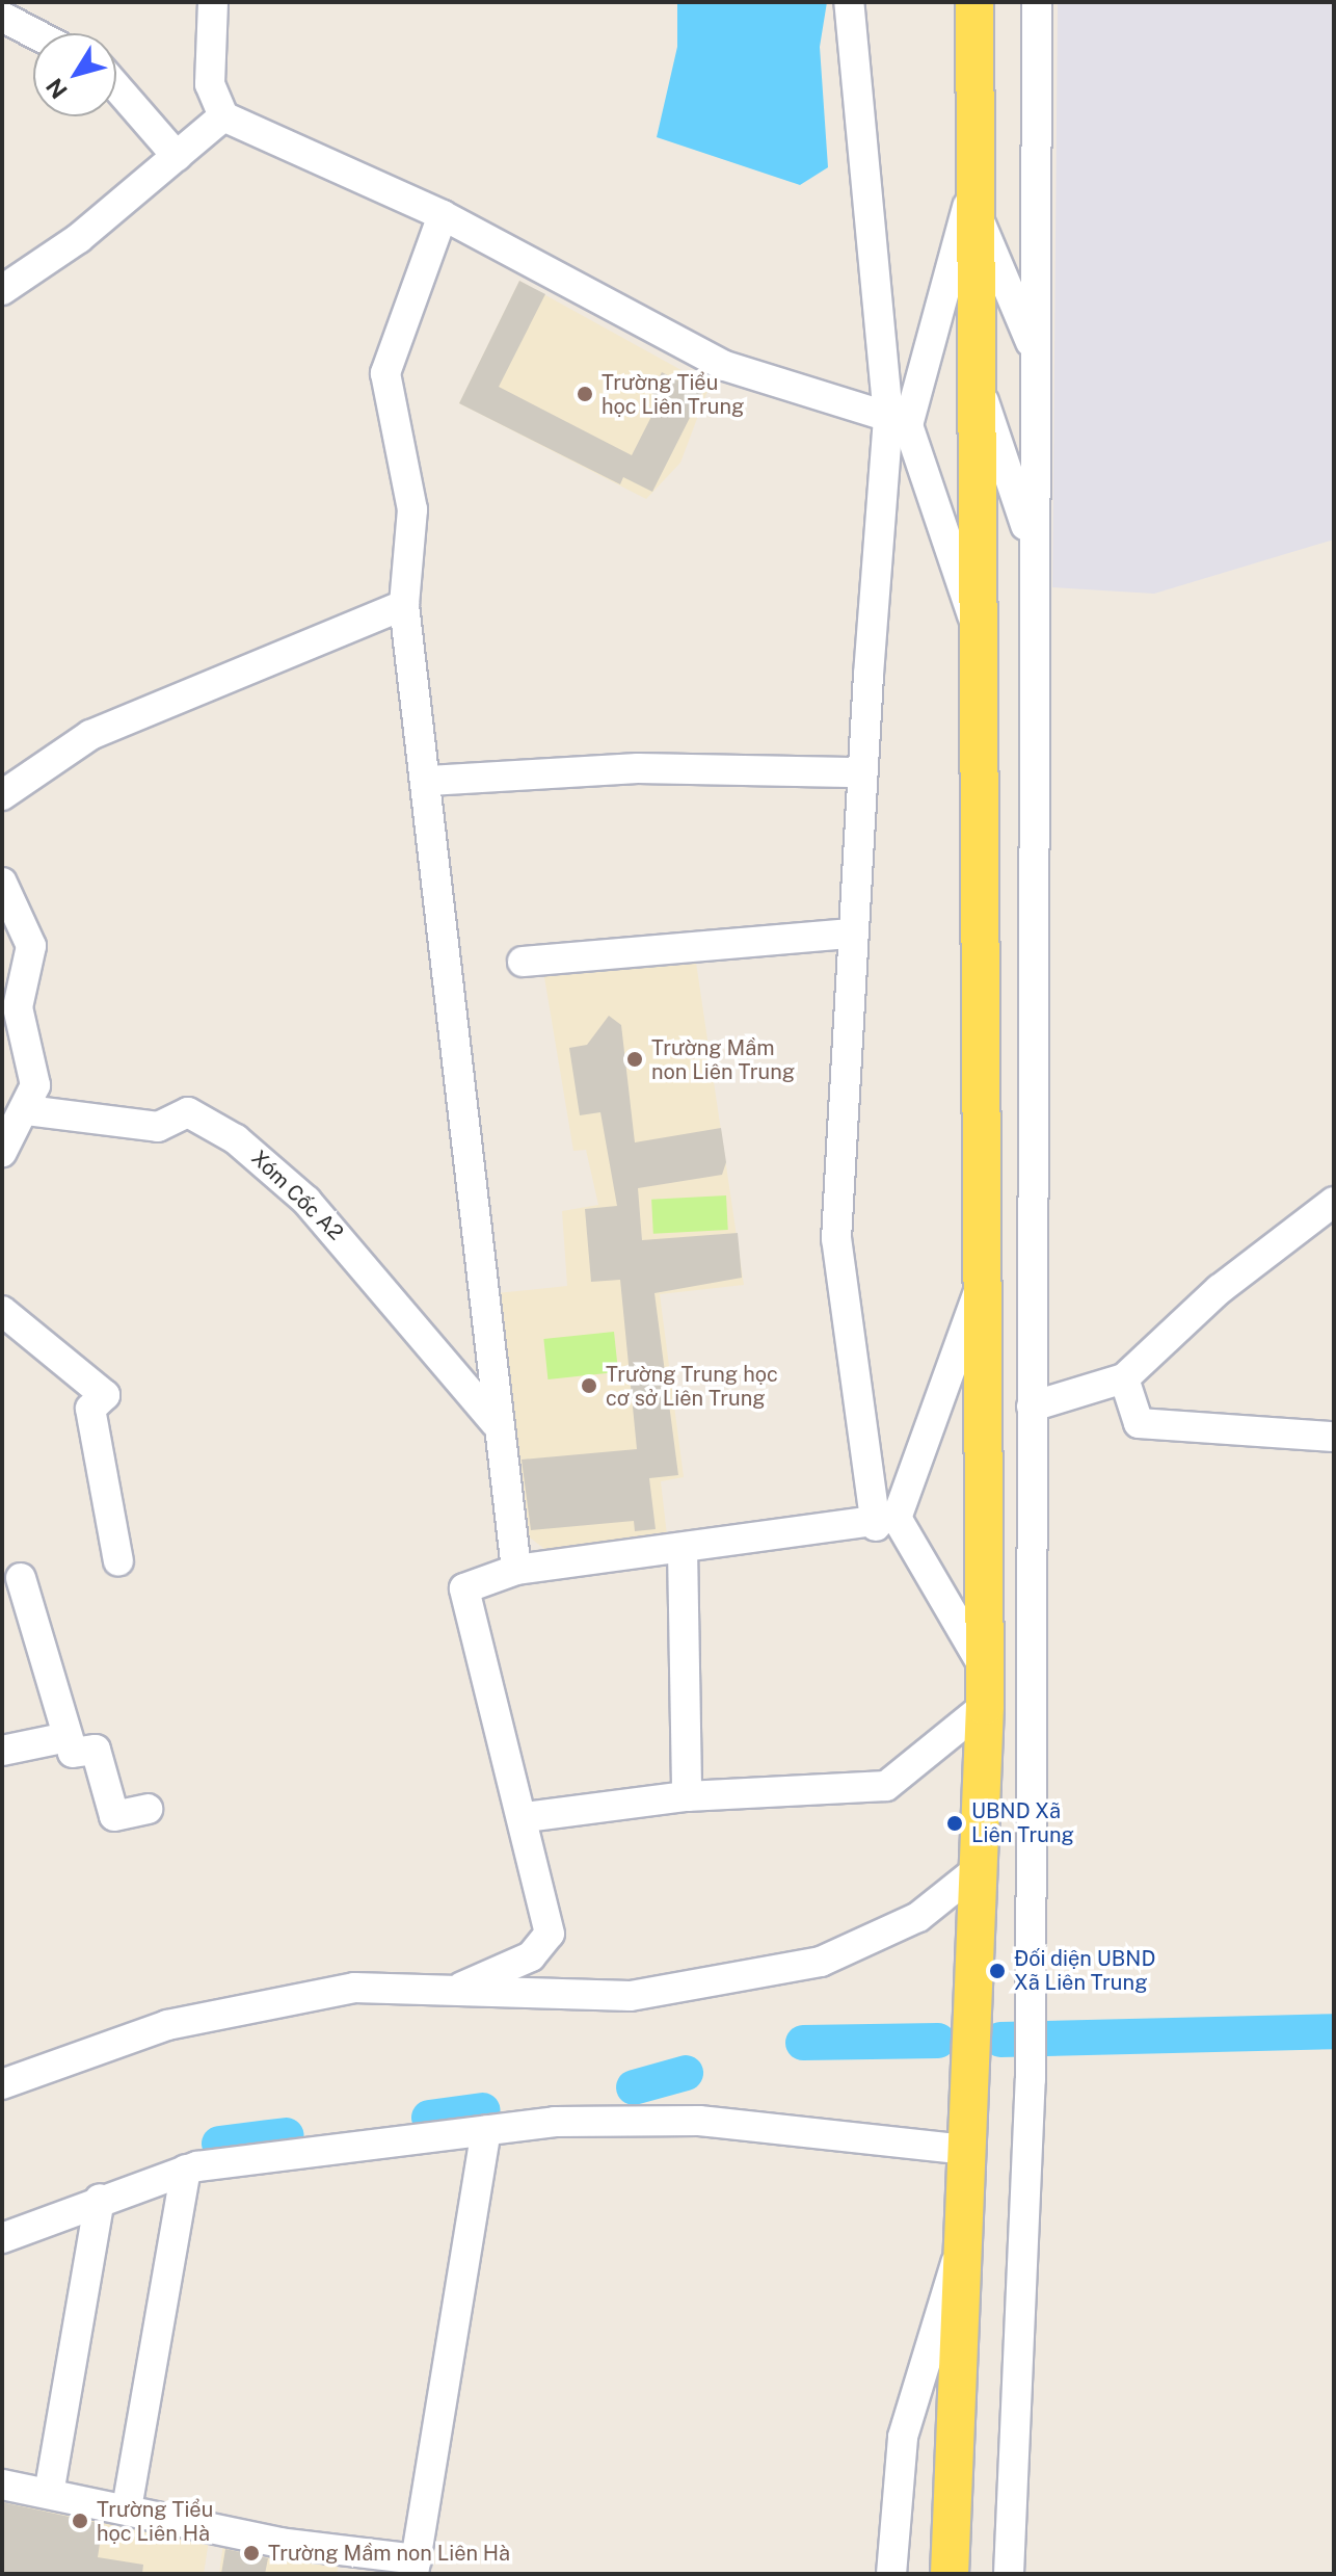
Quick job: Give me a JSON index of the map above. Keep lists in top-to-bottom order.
{
  "streets": {
    "street": ["Xóm Cốc A2"]
  },
  "places": [
    "Trường Tiểu học Liên Trung",
    "Trường Mầm non Liên Trung",
    "Trường Trung học cơ sở Liên Trung",
    "UBND Xã Liên Trung",
    "Đối diện UBND Xã Liên Trung",
    "Trường Tiểu học Liên Hà",
    "Trường Mầm non Liên Hà"
  ],
  "north": "bottom left"
}
